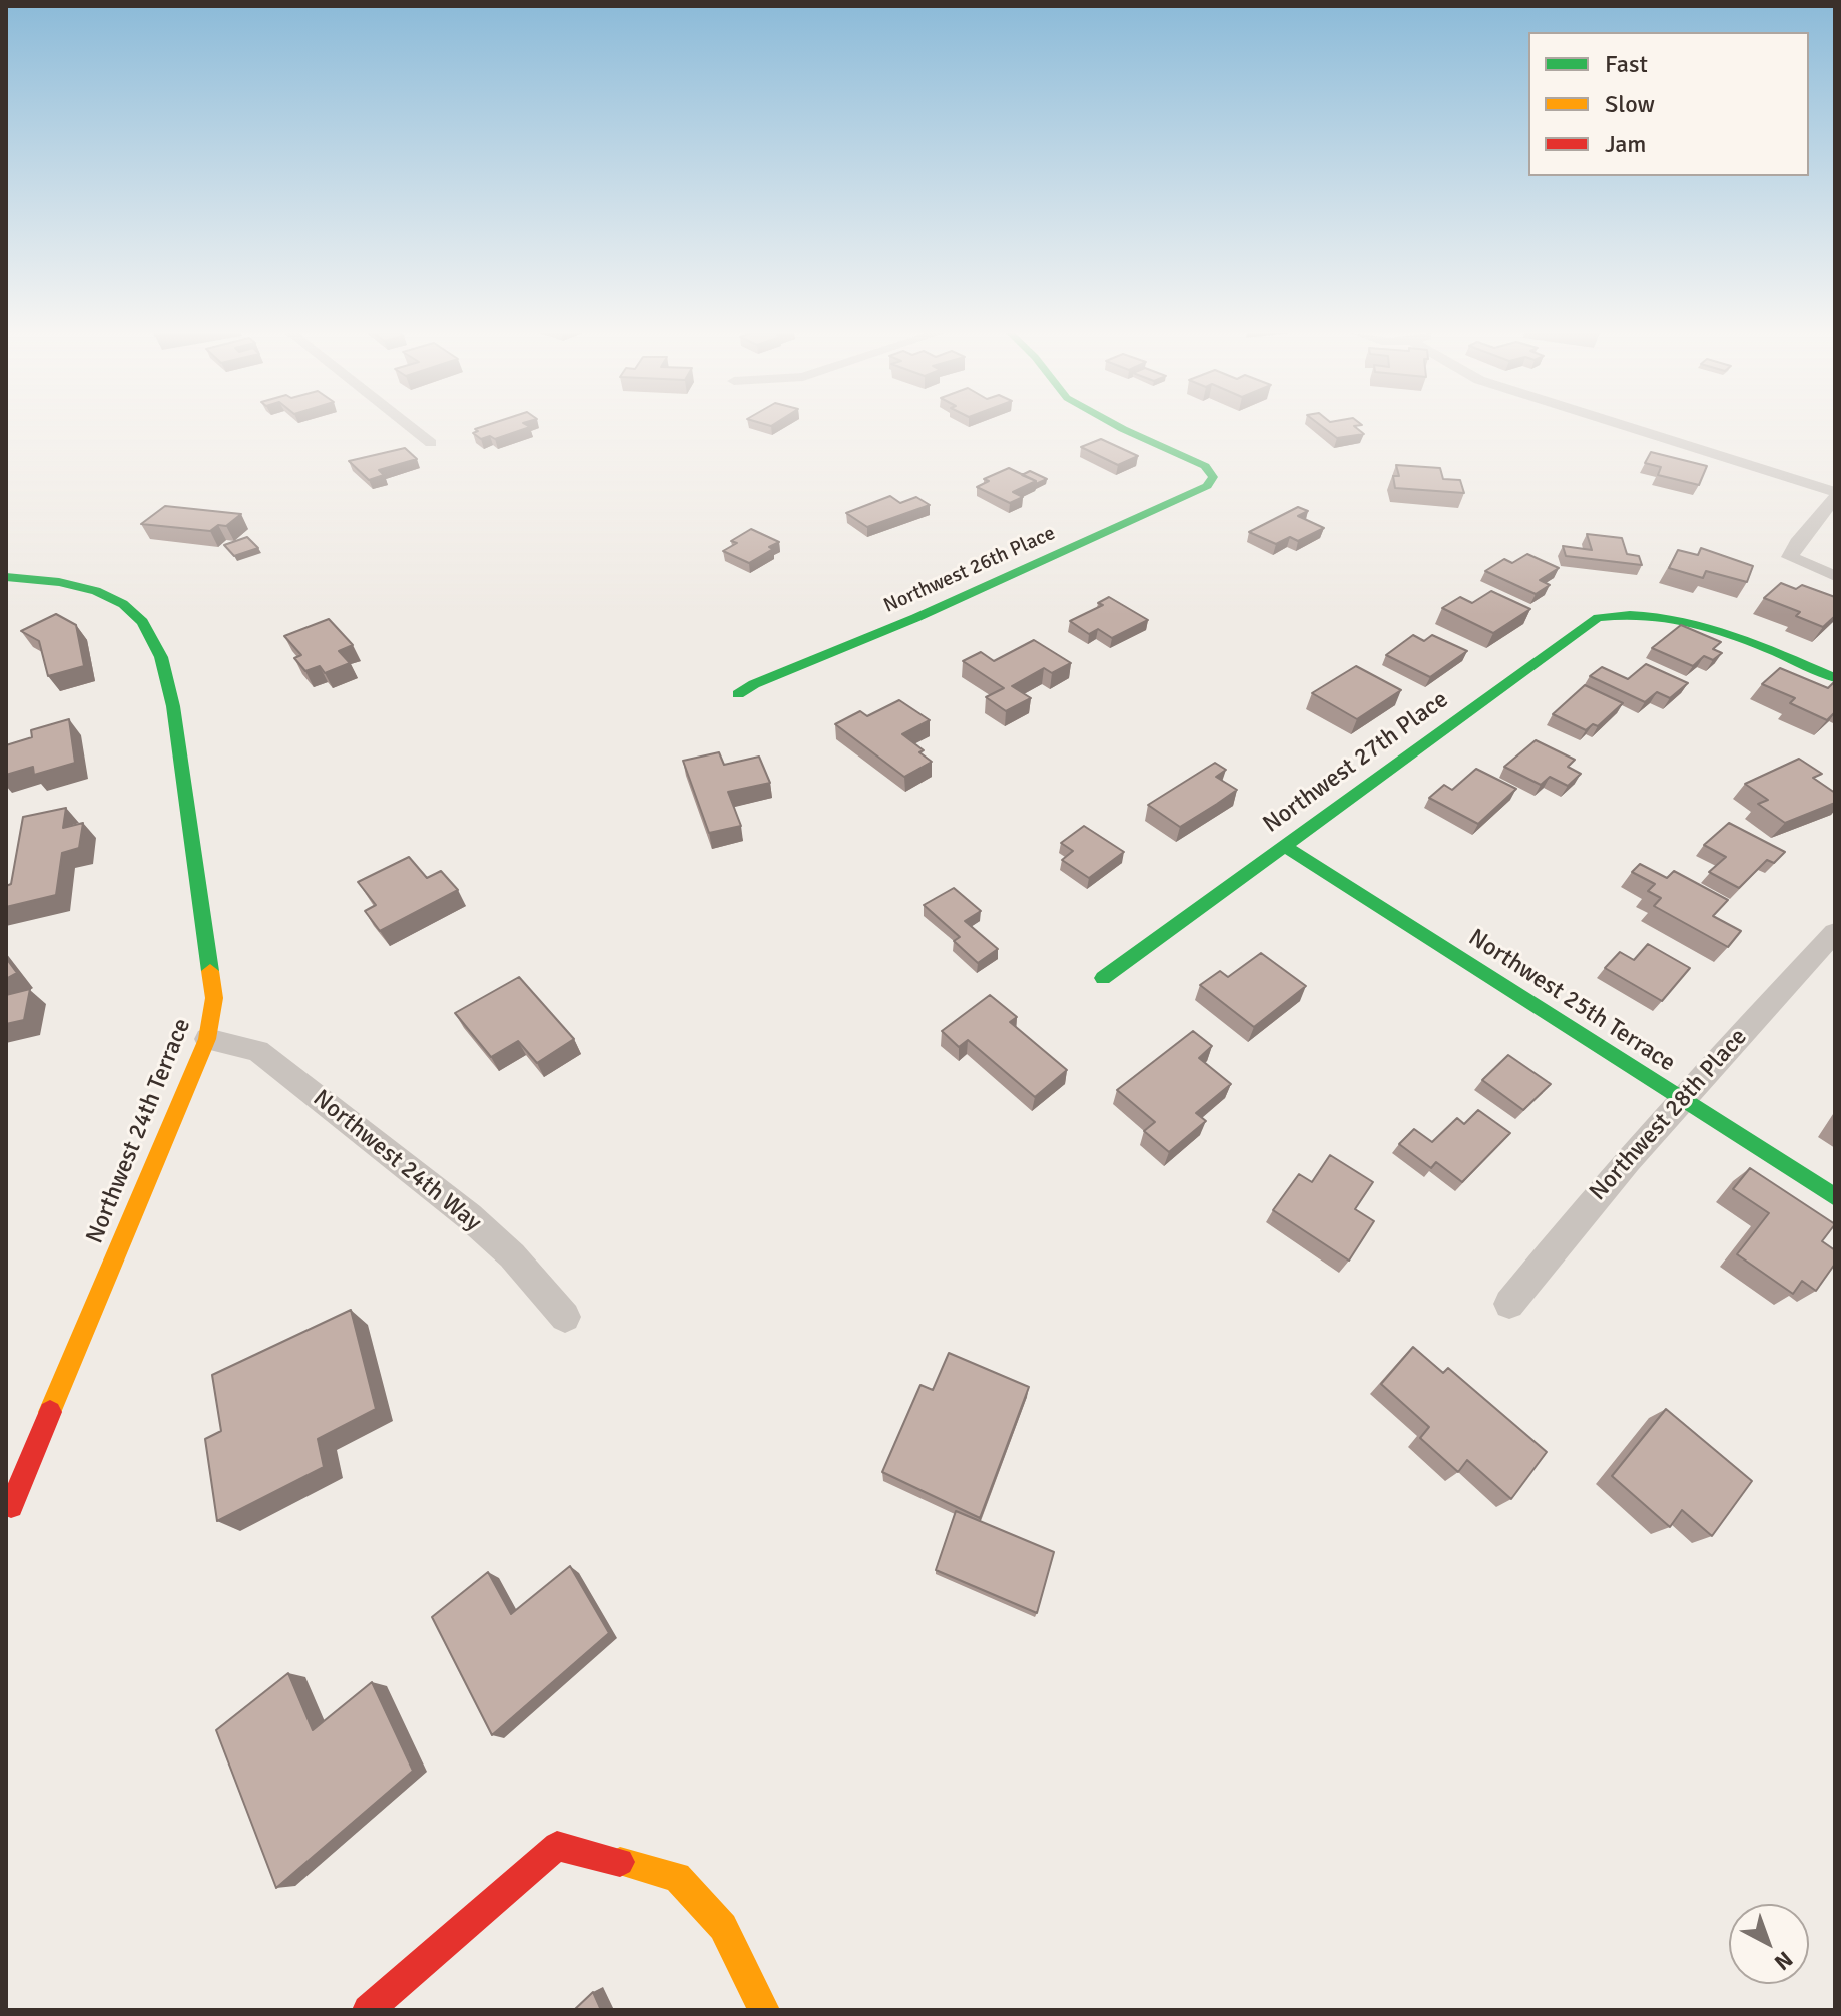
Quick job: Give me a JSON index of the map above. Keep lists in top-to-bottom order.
{
  "streets": {
    "street": [
      "Northwest 26th Place",
      "Northwest 27th Place",
      "Northwest 25th Terrace",
      "Northwest 28th Place",
      "Northwest 24th Terrace",
      "Northwest 24th Way"
    ]
  },
  "crossings": [
    ["Northwest 27th Place", "Northwest 25th Terrace"],
    ["Northwest 25th Terrace", "Northwest 28th Place"],
    ["Northwest 24th Terrace", "Northwest 24th Way"]
  ],
  "legend": ["Fast", "Slow", "Jam"],
  "north": "bottom right"
}
